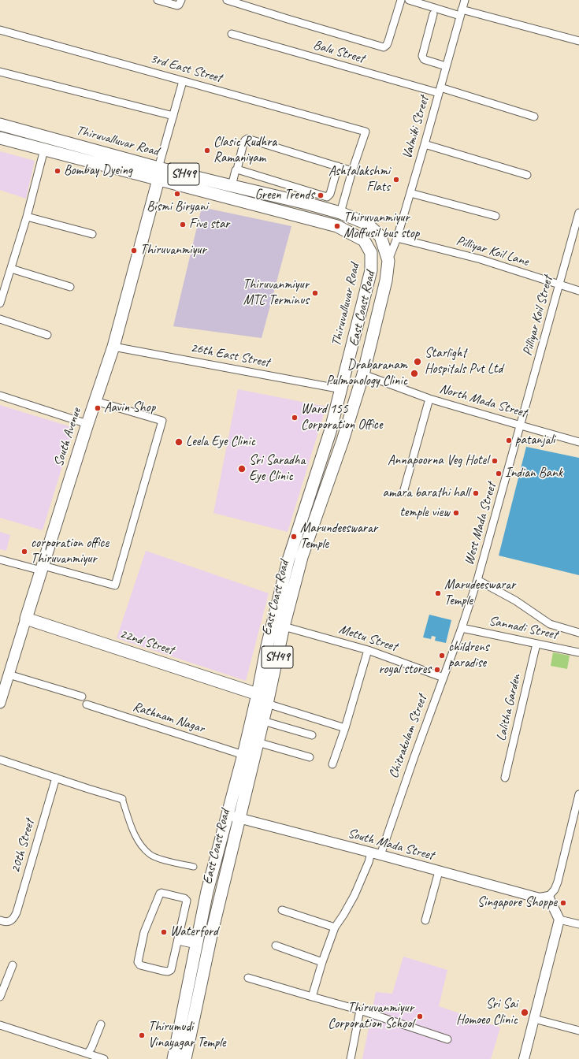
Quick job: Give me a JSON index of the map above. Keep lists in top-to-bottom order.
{
  "streets": {
    "main road": [
      "Thiruvalluvar Road",
      "SH49",
      "East Coast Road",
      "South Avenue",
      "22nd Street"
    ],
    "street": [
      "Balu Street",
      "3rd East Street",
      "Valmiki Street",
      "Pilliyar Koil Lane",
      "Pilliyar Koil Street",
      "26th East Street",
      "North Mada Street",
      "West Mada Street",
      "Sannadi Street",
      "Mettu Street",
      "Lalitha Garden",
      "Rathnam Nagar",
      "Chitrakulam Street",
      "South Mada Street",
      "20th Street"
    ]
  },
  "crossings": [
    ["Balu Street", "Valmiki Street"],
    ["Valmiki Street", "Thiruvalluvar Road"],
    ["Valmiki Street", "Pilliyar Koil Lane"],
    ["Valmiki Street", "East Coast Road"],
    ["Thiruvalluvar Road", "SH49"],
    ["Thiruvalluvar Road", "East Coast Road"],
    ["Thiruvalluvar Road", "26th East Street"],
    ["Thiruvalluvar Road", "South Avenue"],
    ["Thiruvalluvar Road", "22nd Street"],
    ["SH49", "South Avenue"],
    ["Pilliyar Koil Lane", "Pilliyar Koil Street"],
    ["East Coast Road", "North Mada Street"],
    ["East Coast Road", "Mettu Street"],
    ["East Coast Road", "22nd Street"],
    ["East Coast Road", "Rathnam Nagar"],
    ["East Coast Road", "South Mada Street"],
    ["Pilliyar Koil Street", "North Mada Street"],
    ["Pilliyar Koil Street", "West Mada Street"],
    ["26th East Street", "South Avenue"],
    ["North Mada Street", "West Mada Street"],
    ["South Avenue", "22nd Street"],
    ["West Mada Street", "Sannadi Street"],
    ["West Mada Street", "Chitrakulam Street"],
    ["Sannadi Street", "Lalitha Garden"],
    ["Sannadi Street", "Chitrakulam Street"],
    ["Mettu Street", "Chitrakulam Street"],
    ["Chitrakulam Street", "South Mada Street"]
  ],
  "places": [
    "Clasic Rudhra Ramaniyam",
    "Bombay Dyeing",
    "Ashtalakshmi Flats",
    "Bismi Biryani",
    "Green Trends",
    "Five star",
    "Thiruvanmiyur Moffusil bus stop",
    "Thiruvanmiyur",
    "Thiruvanmiyur MTC Terminus",
    "Starlight Hospitals Pvt Ltd",
    "Drabaranam Pulmonology Clinic",
    "Aavin Shop",
    "Ward 155 Corporation Office",
    "patanjali",
    "Leela Eye Clinic",
    "Annapoorna Veg Hotel",
    "Sri Saradha Eye Clinic",
    "Indian Bank",
    "amara barathi hall",
    "temple view",
    "Marundeeswarar Temple",
    "corporation office Thiruvanmiyur",
    "Marudeeswarar Temple",
    "childrens paradise",
    "royal stores",
    "Singapore Shoppe",
    "Waterford",
    "Sri Sai Homoeo Clinic",
    "Thiruvanmiyur Corporation School",
    "Thirumudi Vinayagar Temple"
  ]
}
